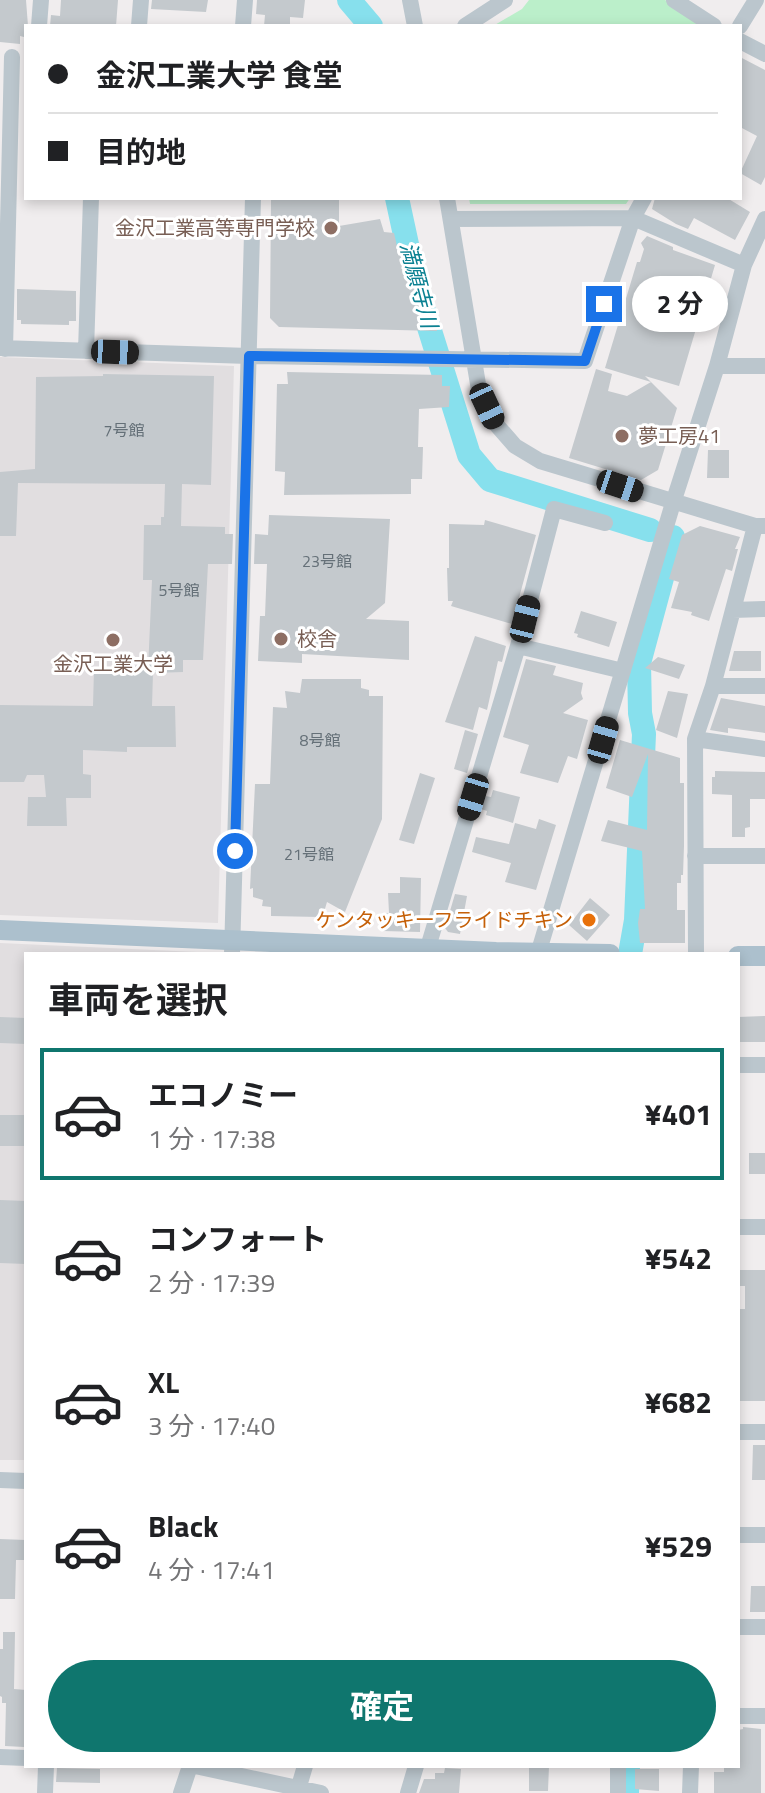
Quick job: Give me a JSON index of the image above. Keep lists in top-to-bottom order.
{
  "water": ["満願寺川"],
  "places": [
    "金沢工業高等専門学校",
    "夢工房41",
    "校舎",
    "金沢工業大学",
    "ケンタッキーフライドチキン"
  ],
  "house_numbers": [
    "7号館",
    "23号館",
    "5号館",
    "8号館",
    "21号館"
  ],
  "page": {
    "banner": ["金沢工業大学 食堂", "目的地"],
    "bubble": "2 分",
    "heading": "車両を選択",
    "list": [
      {
        "name": "エコノミー",
        "note": "1 分 · 17:38",
        "value": "¥401"
      },
      {
        "name": "コンフォート",
        "note": "2 分 · 17:39",
        "value": "¥542"
      },
      {
        "name": "XL",
        "note": "3 分 · 17:40",
        "value": "¥682"
      },
      {
        "name": "Black",
        "note": "4 分 · 17:41",
        "value": "¥529"
      }
    ],
    "buttons": "確定"
  }
}
